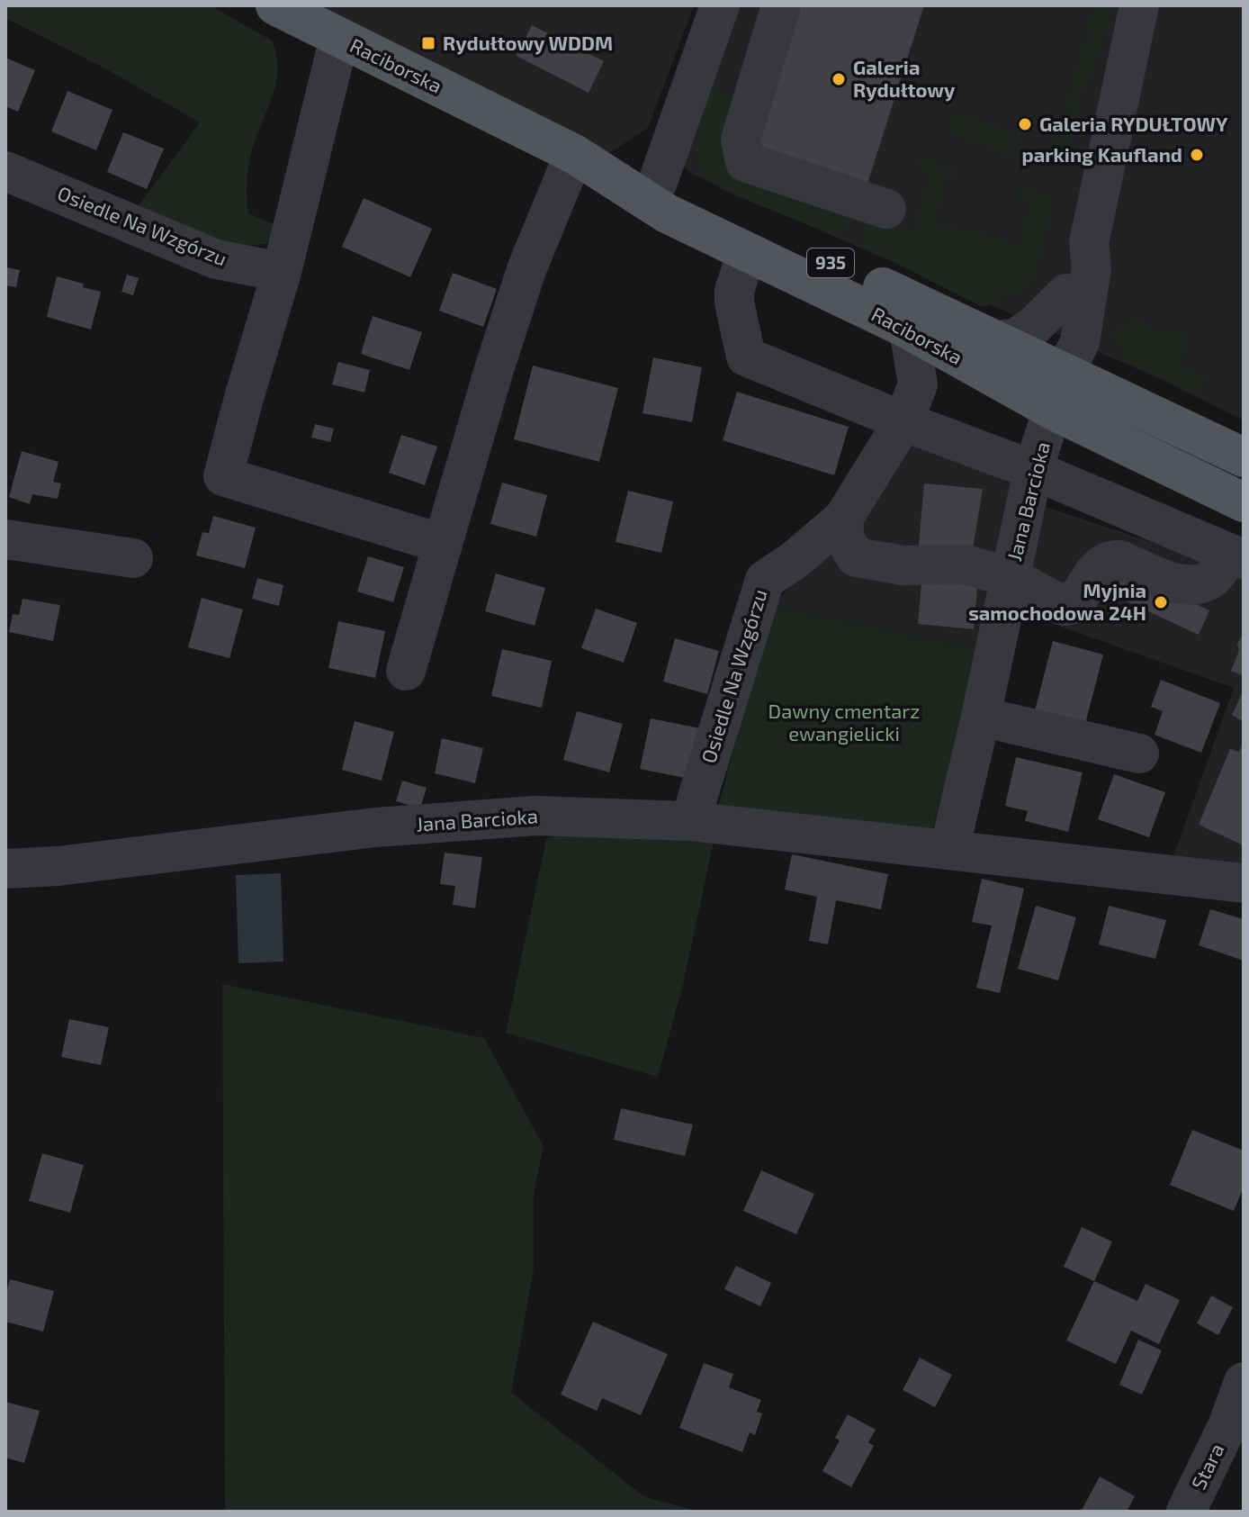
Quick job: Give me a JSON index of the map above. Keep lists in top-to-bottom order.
{
  "streets": {
    "main road": ["Raciborska", "935"],
    "street": ["Osiedle Na Wzgórzu", "Jana Barcioka", "Stara"]
  },
  "crossings": [
    ["Raciborska", "Osiedle Na Wzgórzu"],
    ["Raciborska", "Jana Barcioka"],
    ["Osiedle Na Wzgórzu", "Jana Barcioka"]
  ],
  "parks": ["Dawny cmentarz ewangielicki"],
  "places": {
    "transit": ["Rydułtowy WDDM"],
    "other": [
      "Galeria Rydułtowy",
      "Galeria RYDUŁTOWY",
      "parking Kaufland",
      "Myjnia samochodowa 24H"
    ]
  }
}
